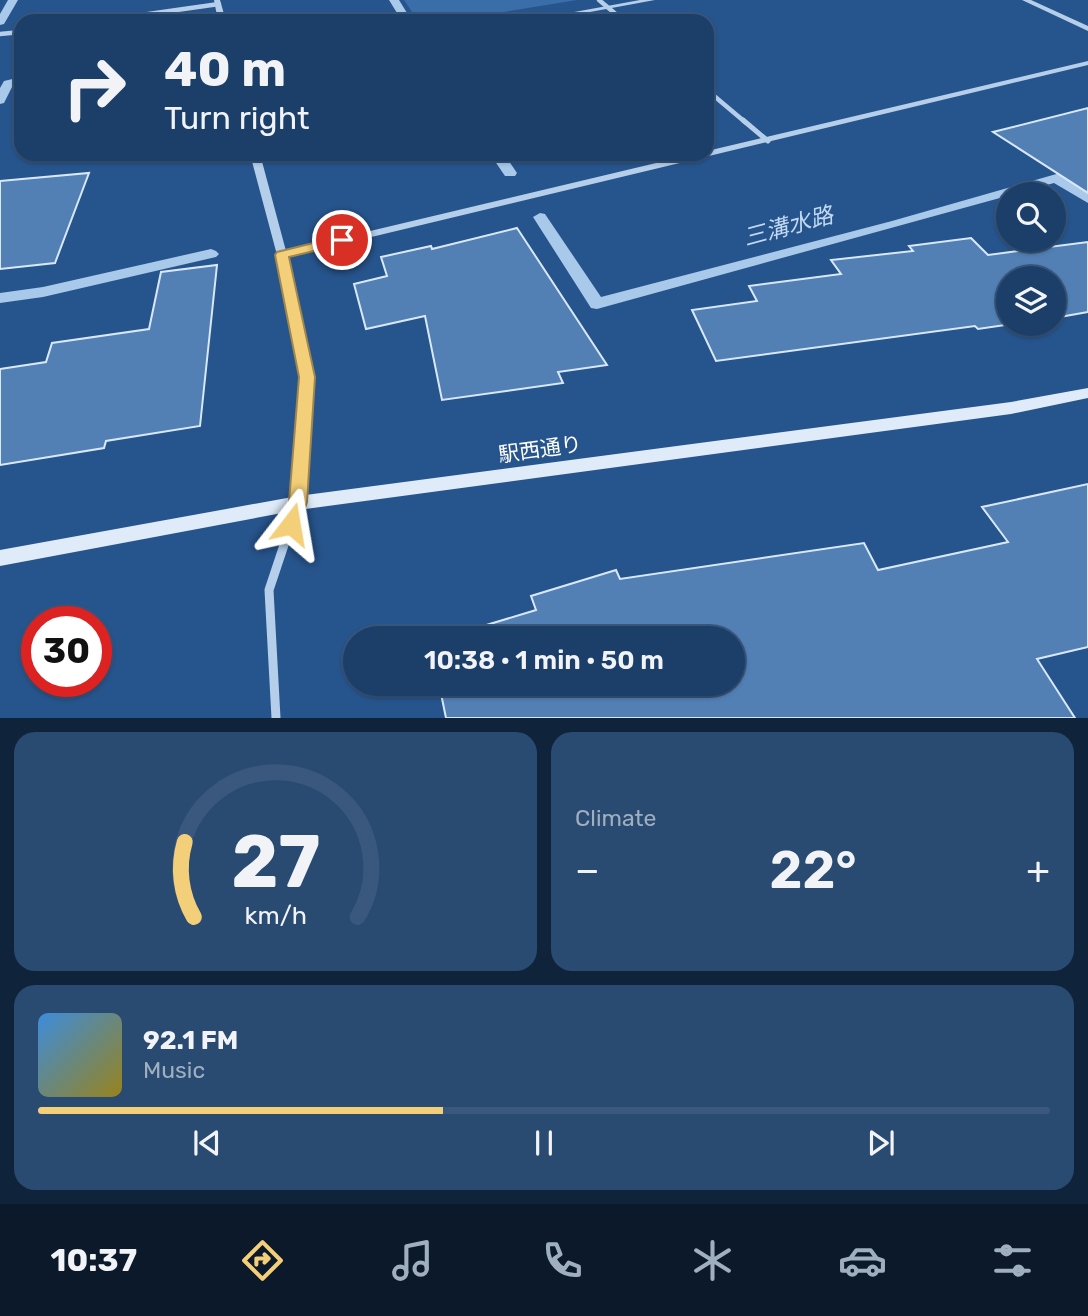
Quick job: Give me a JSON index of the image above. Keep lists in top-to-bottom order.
{
  "streets": {
    "main road": ["駅西通り"]
  },
  "water": ["三溝水路"],
  "page": {
    "turn": ["40 m", "Turn right"],
    "limit": "30",
    "trip": "10:38 · 1 min · 50 m",
    "tile": "Climate",
    "heat": ["−", "22°", "+"],
    "song": ["92.1 FM", "Music"],
    "tabs": "10:37",
    "gauge": ["27", "km/h"]
  }
}
